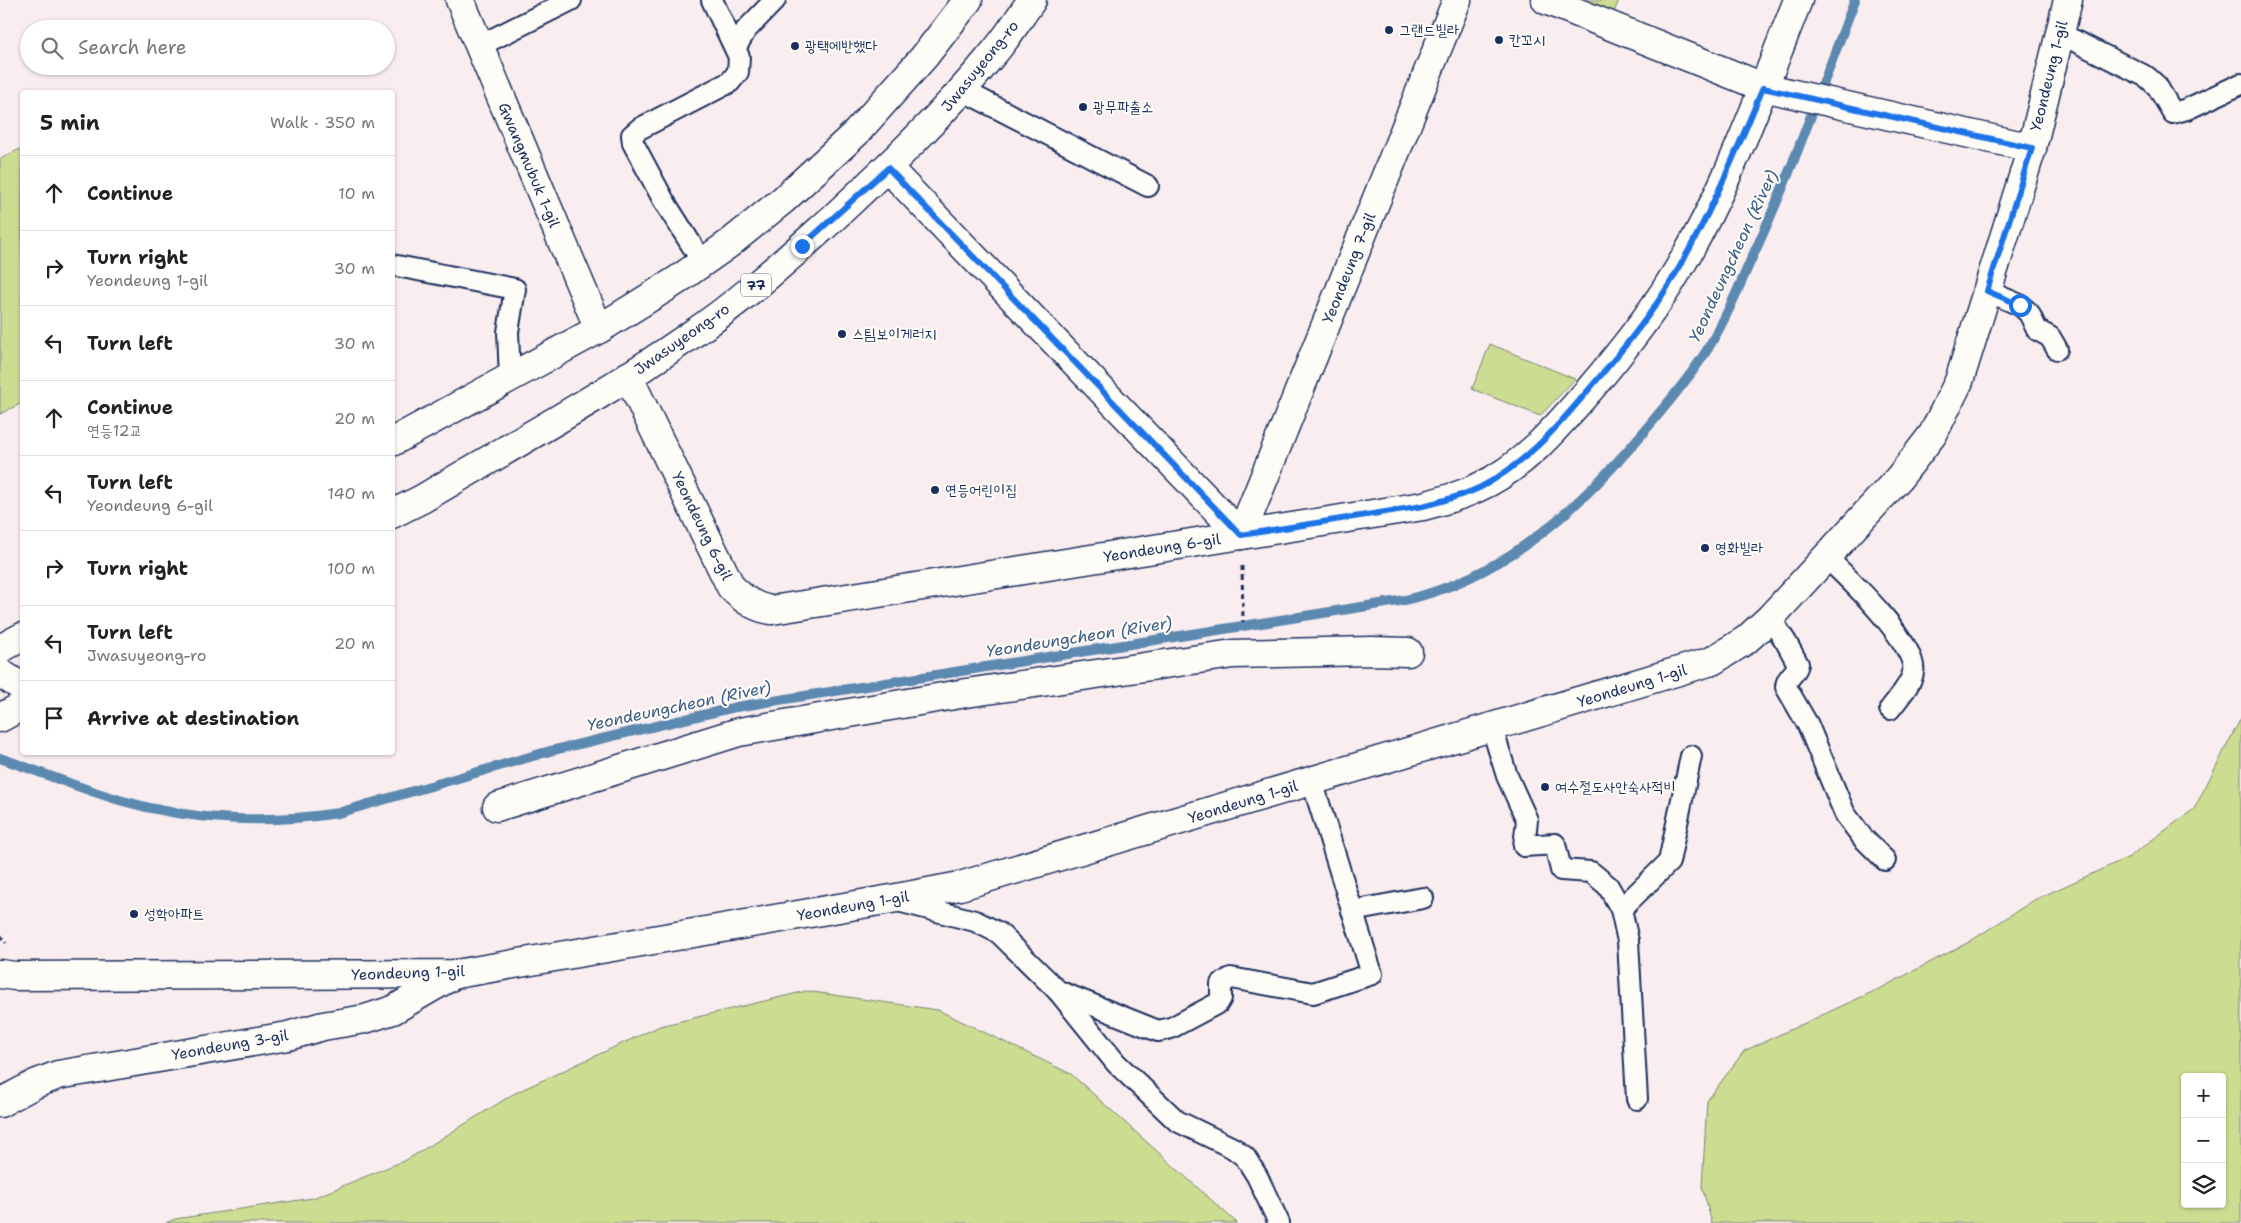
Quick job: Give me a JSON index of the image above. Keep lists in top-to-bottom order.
{
  "streets": {
    "street": [
      "Jwasuyeong-ro",
      "Yeondeung 1-gil",
      "Gwangmubuk 1-gil",
      "Yeondeung 7-gil",
      "77",
      "Yeondeung 6-gil",
      "Yeondeung 3-gil"
    ]
  },
  "crossings": [
    ["Jwasuyeong-ro", "Yeondeung 6-gil"],
    ["Yeondeung 1-gil", "Yeondeung 3-gil"],
    ["Yeondeung 7-gil", "Yeondeung 6-gil"]
  ],
  "water": ["Yeondeungcheon (River)"],
  "places": [
    "그랜드빌라",
    "칸꼬시",
    "광택에반했다",
    "광무파출소",
    "스팀보이게러지",
    "연등어린이집",
    "영화빌라",
    "여수절도사안숙사적비",
    "성학아파트"
  ],
  "page": {
    "search": "Search here",
    "heading": ["5 min", "Walk · 350 m"],
    "list": [
      ["Continue", "10 m"],
      ["Turn right", "Yeondeung 1-gil", "30 m"],
      ["Turn left", "30 m"],
      ["Continue", "연등12교", "20 m"],
      ["Turn left", "Yeondeung 6-gil", "140 m"],
      ["Turn right", "100 m"],
      ["Turn left", "Jwasuyeong-ro", "20 m"],
      "Arrive at destination"
    ],
    "map_buttons": ["+", "−"]
  }
}
